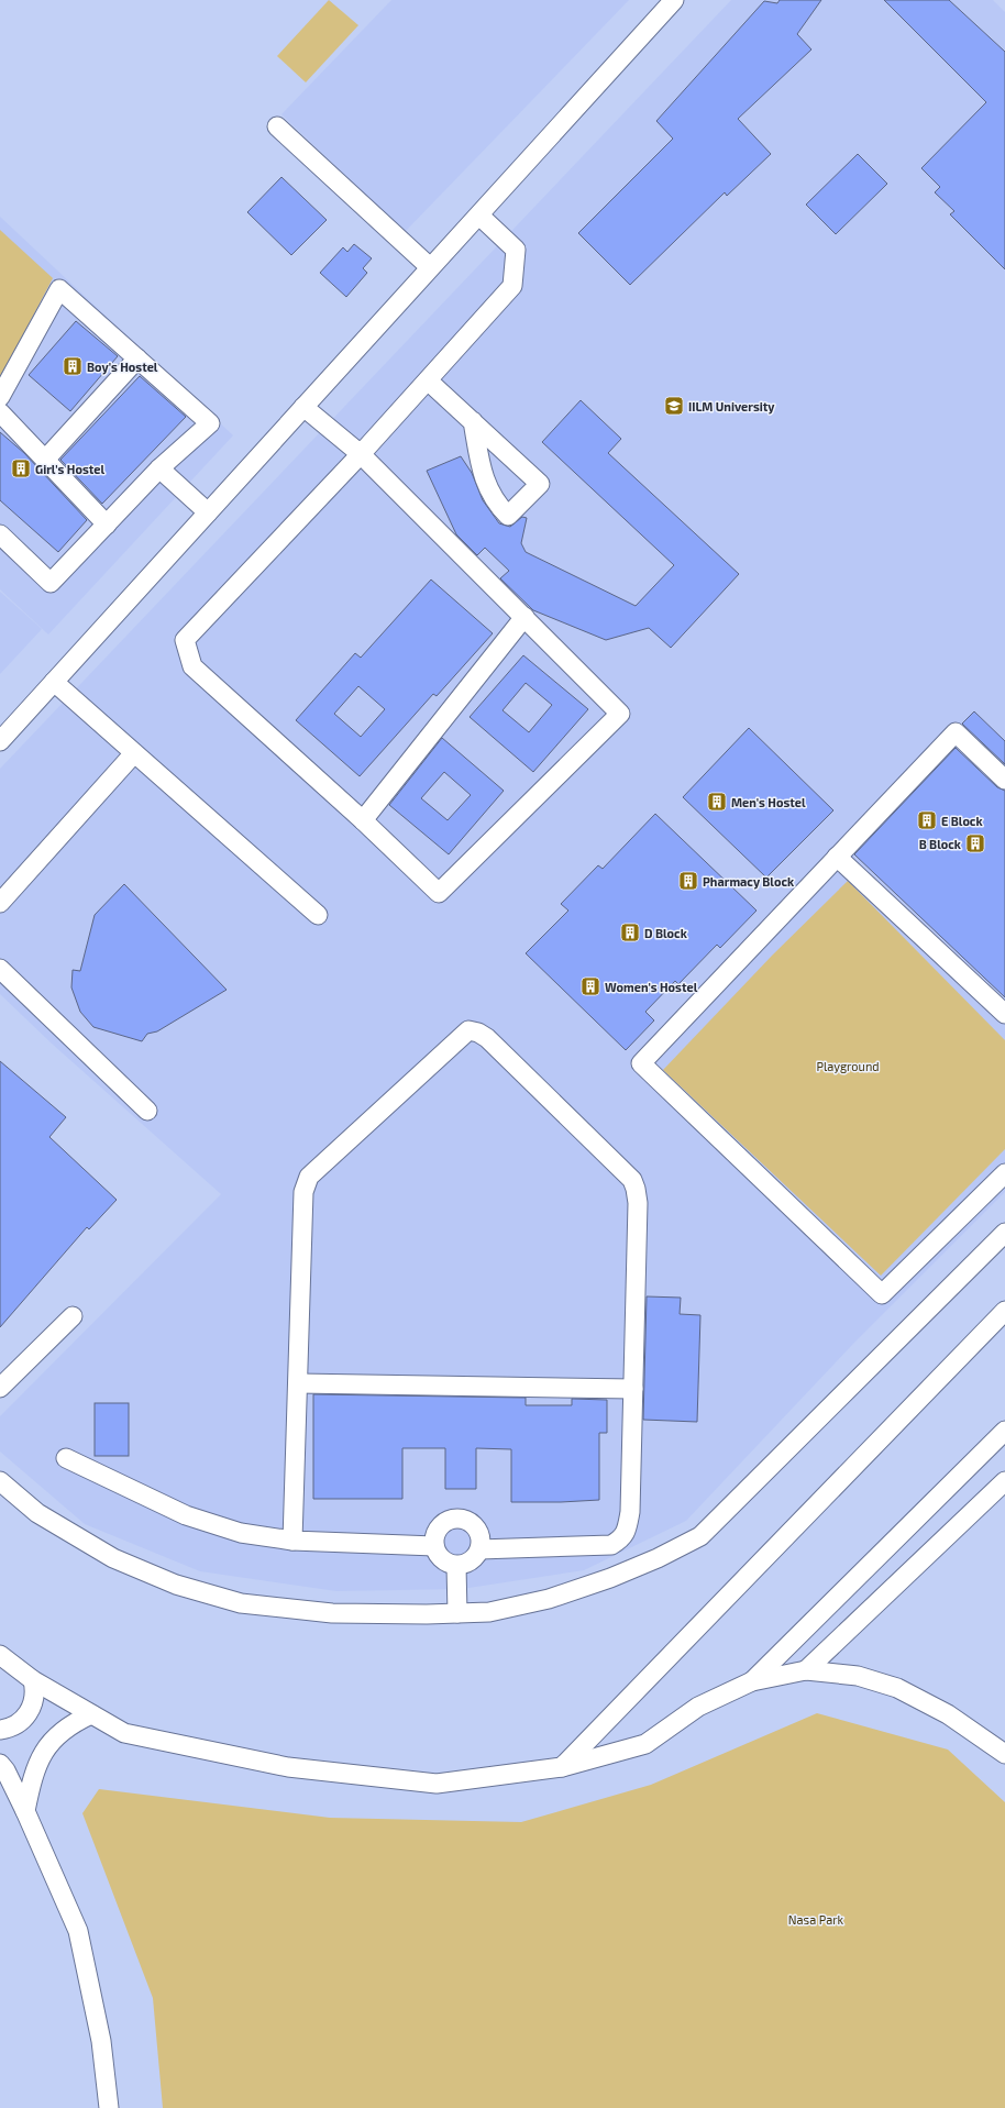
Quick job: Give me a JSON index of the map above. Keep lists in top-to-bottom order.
{
  "parks": ["Playground", "Nasa Park"],
  "places": {
    "building": [
      "Boy's Hostel",
      "Girl's Hostel",
      "Men's Hostel",
      "E Block",
      "B Block",
      "Pharmacy Block",
      "D Block",
      "Women's Hostel"
    ],
    "school or university": ["IILM University"]
  }
}
